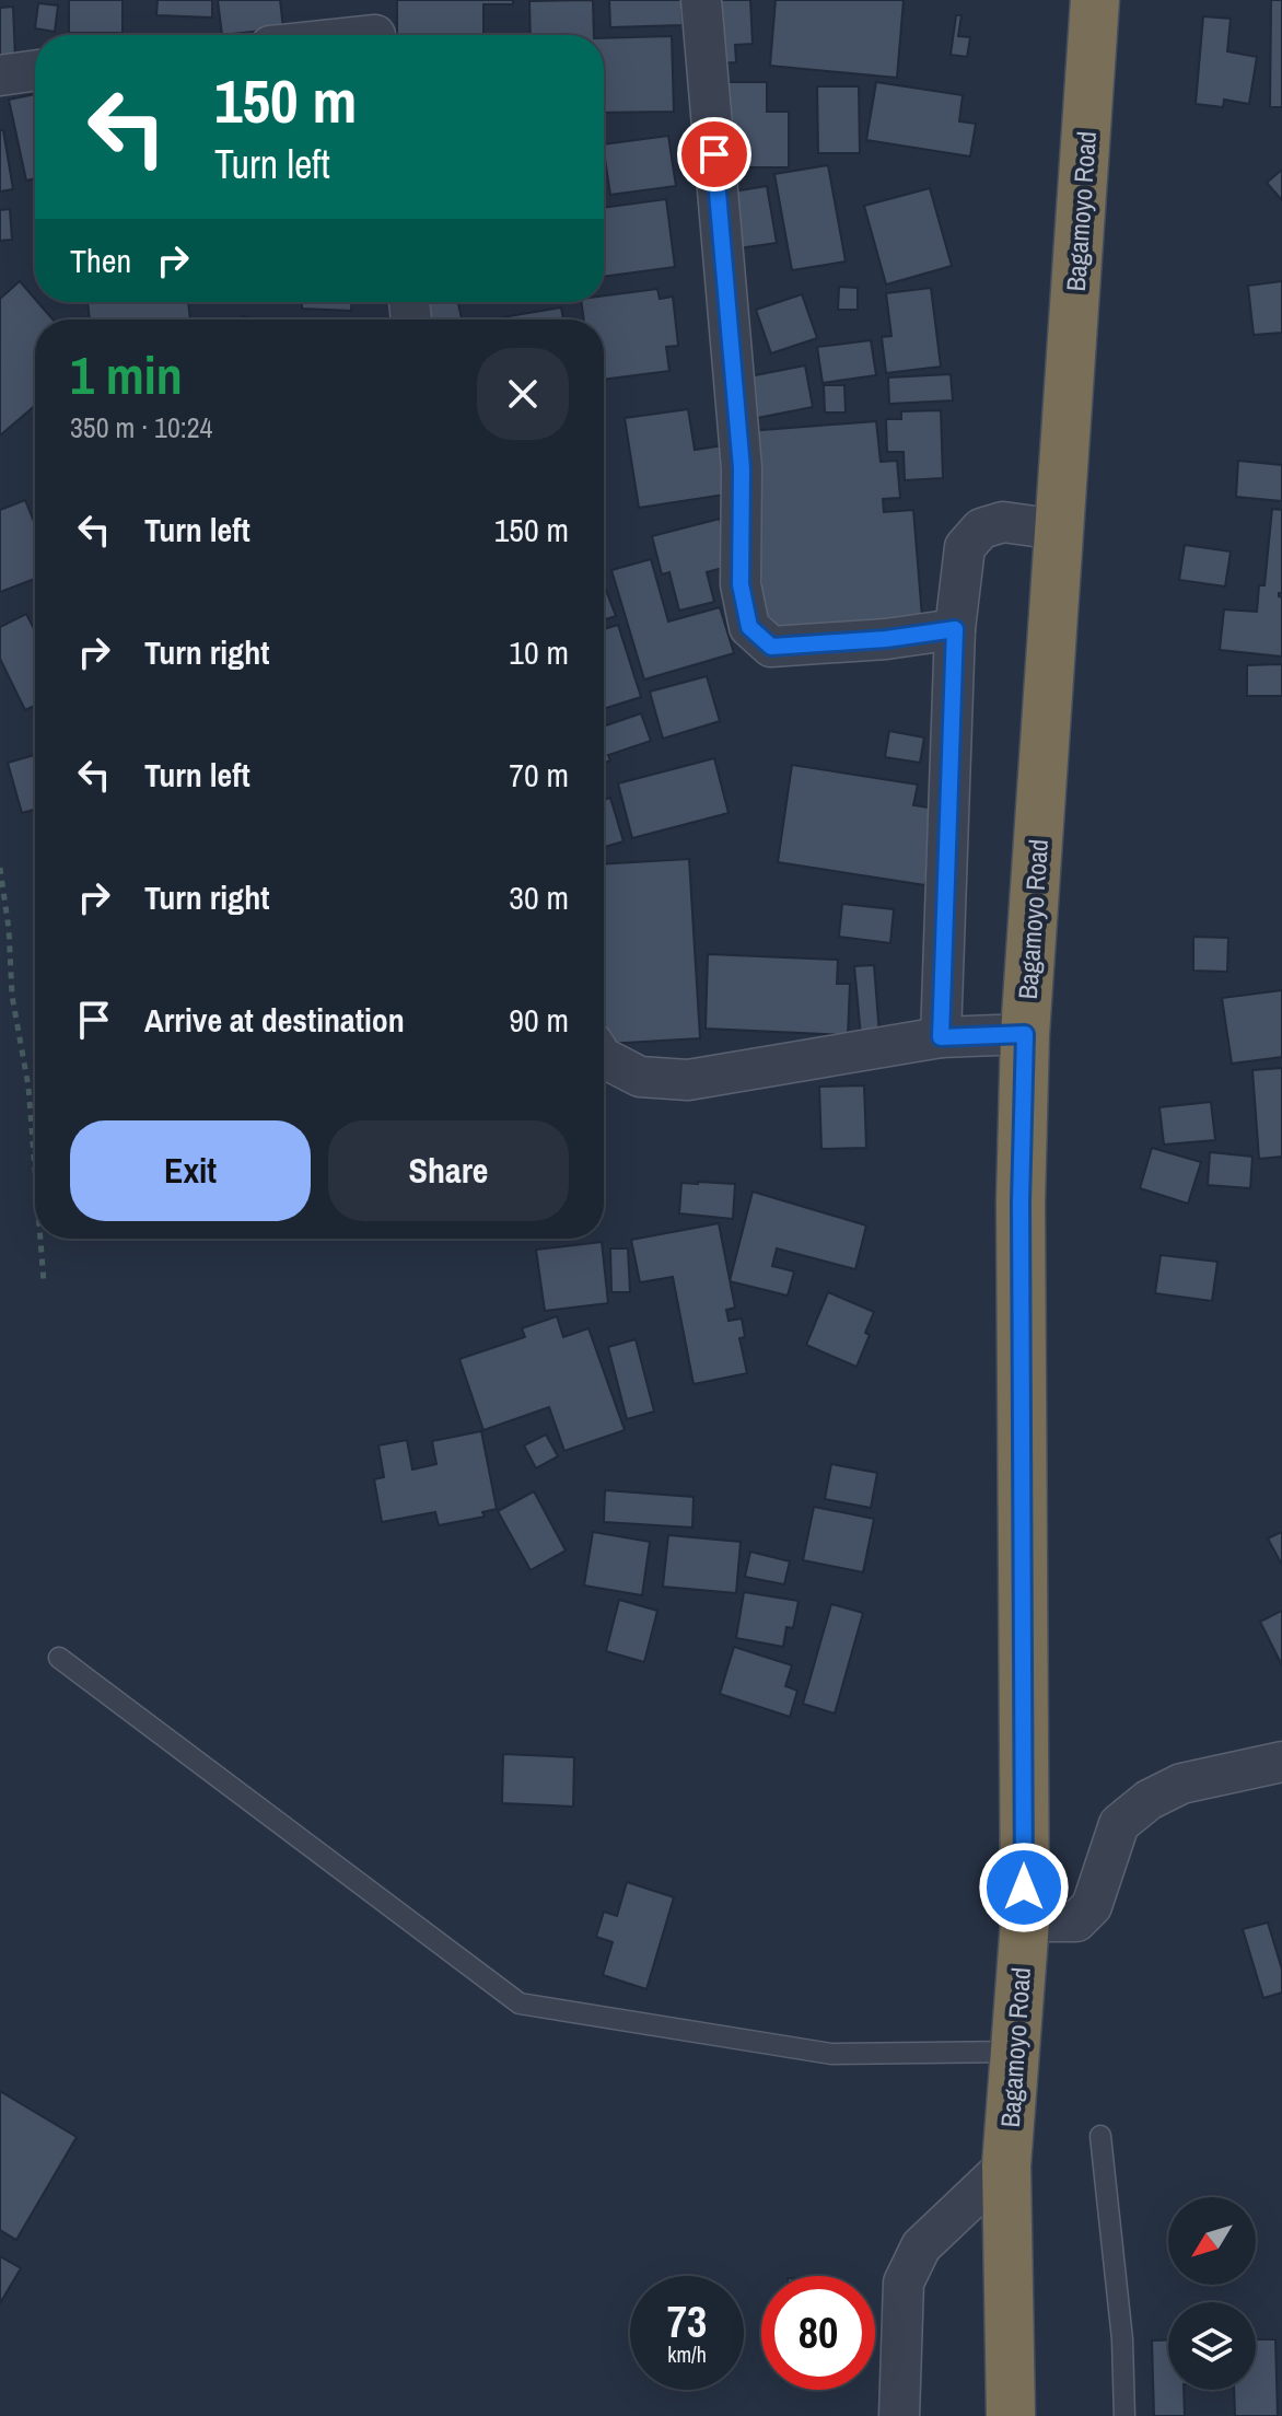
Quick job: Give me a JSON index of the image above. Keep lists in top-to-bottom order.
{
  "streets": {
    "highway": ["Bagamoyo Road"]
  },
  "north": "bottom left",
  "page": {
    "turn": ["150 m", "Turn left"],
    "then": "Then",
    "heading": ["1 min", "350 m · 10:24"],
    "list": [
      {
        "name": "Turn left",
        "value": "150 m"
      },
      {
        "name": "Turn right",
        "value": "10 m"
      },
      {
        "name": "Turn left",
        "value": "70 m"
      },
      {
        "name": "Turn right",
        "value": "30 m"
      },
      {
        "name": "Arrive at destination",
        "value": "90 m"
      }
    ],
    "buttons": ["Exit", "Share"],
    "speed": "73 km/h",
    "limit": "80"
  }
}
